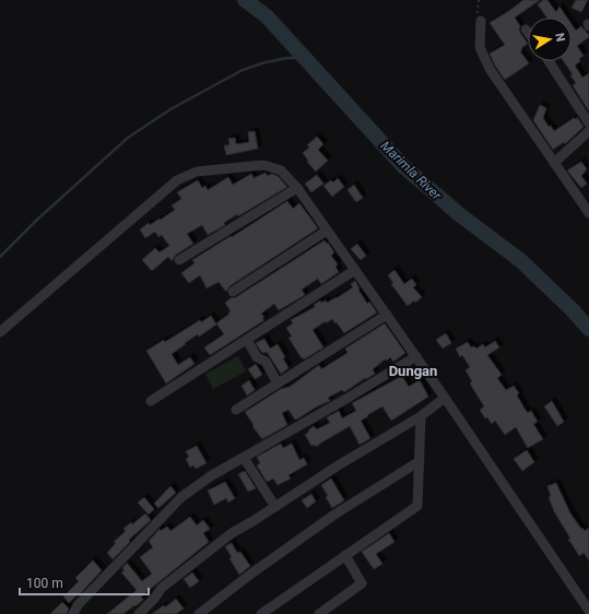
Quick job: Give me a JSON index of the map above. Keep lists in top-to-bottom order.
{
  "districts": ["Dungan"],
  "water": ["Marimla River"],
  "scale_bar": "100 m",
  "north": "right"
}
